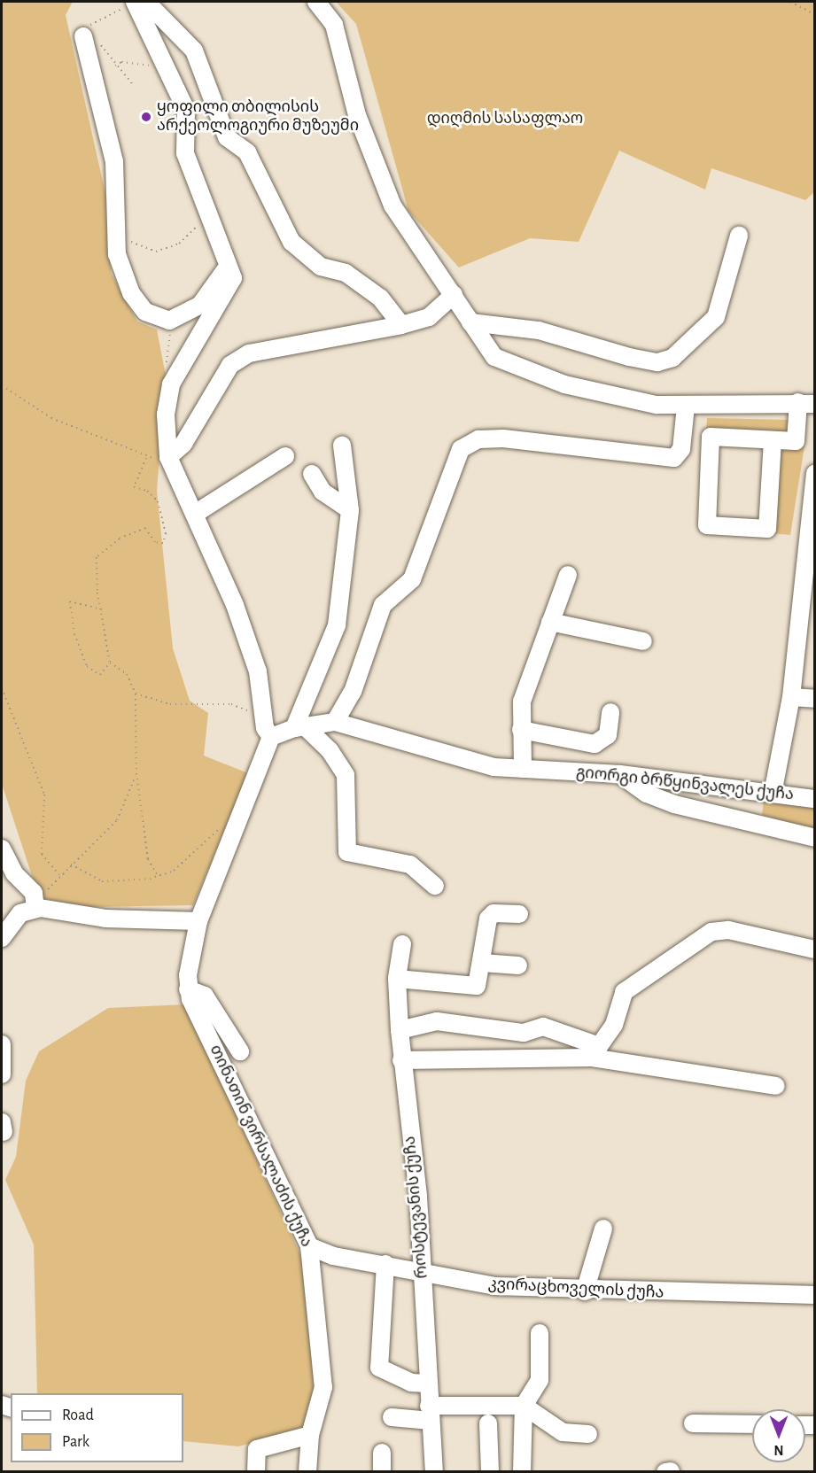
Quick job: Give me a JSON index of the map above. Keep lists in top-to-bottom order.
{
  "streets": {
    "street": [
      "გიორგი ბრწყინვალეს ქუჩა",
      "თინათინ ვირსალაძის ქუჩა",
      "როსტევანის ქუჩა",
      "კვირაცხოველის ქუჩა"
    ]
  },
  "crossings": [
    ["თინათინ ვირსალაძის ქუჩა", "კვირაცხოველის ქუჩა"],
    ["როსტევანის ქუჩა", "კვირაცხოველის ქუჩა"]
  ],
  "parks": ["დიღმის სასაფლაო"],
  "places": ["ყოფილი თბილისის არქეოლოგიური მუზეუმი"],
  "legend": ["Road", "Park"],
  "north": "bottom"
}
